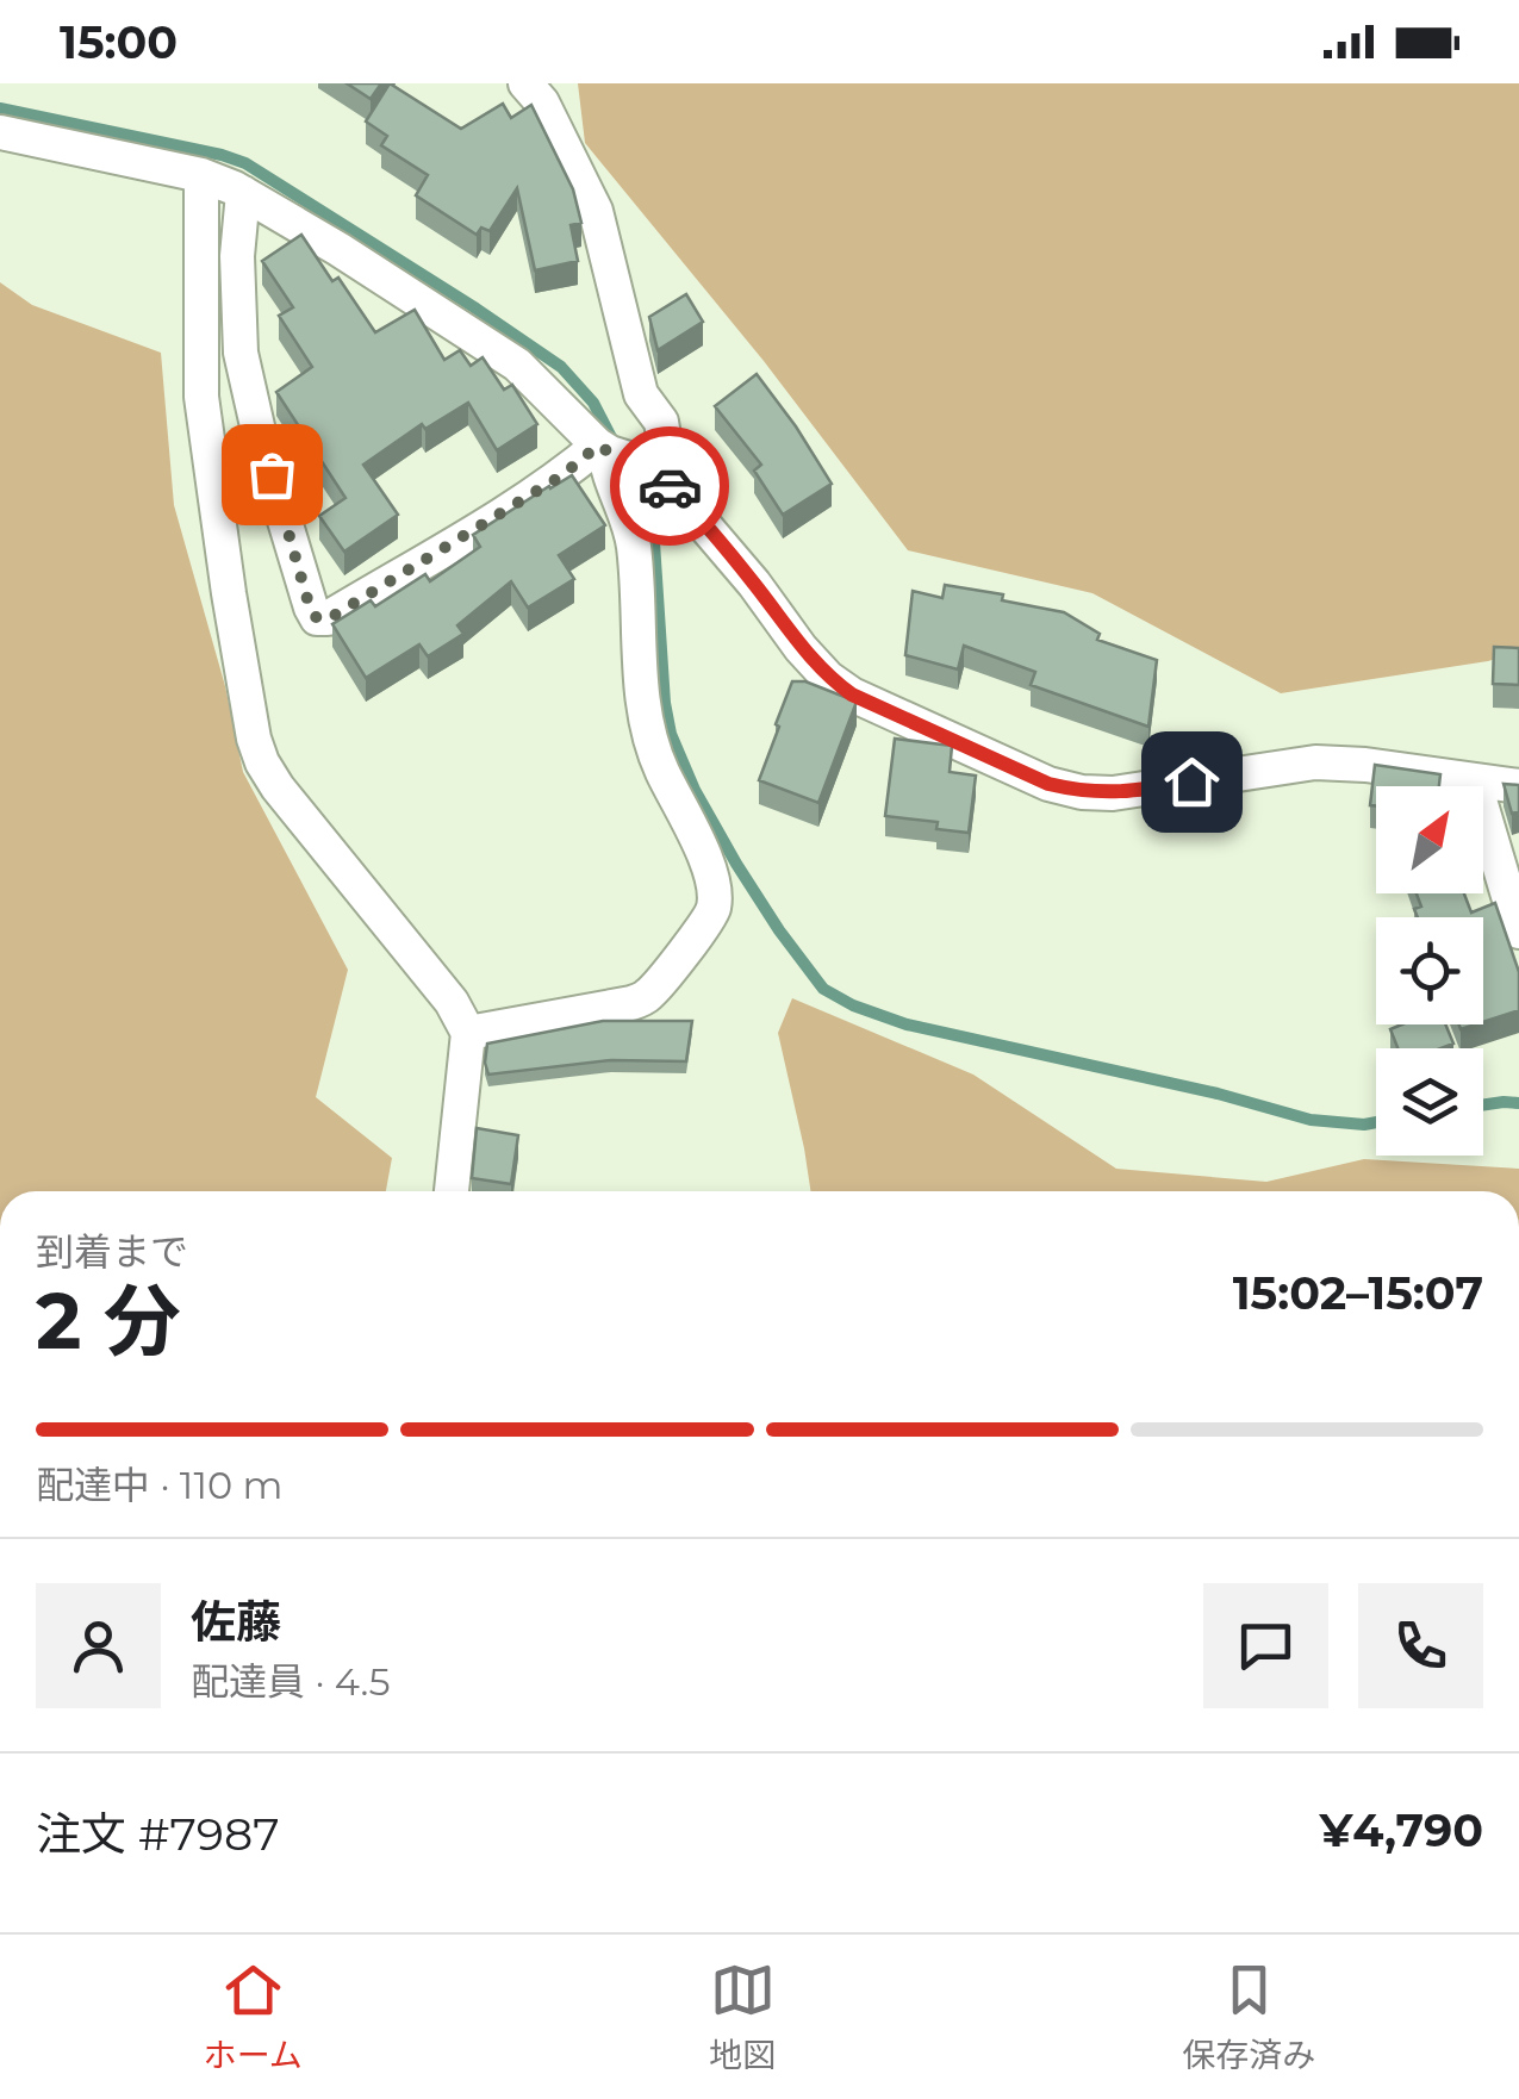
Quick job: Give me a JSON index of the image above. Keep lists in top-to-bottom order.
{
  "north": "top right",
  "page": {
    "status": "15:00",
    "heading": ["2 分", "到着まで", "15:02–15:07"],
    "panel": [
      "佐藤",
      "配達員 · 4.5",
      "注文 #7987",
      "¥4,790"
    ],
    "bar": "配達中 · 110 m",
    "tabs": ["ホーム", "地図", "保存済み"]
  }
}
